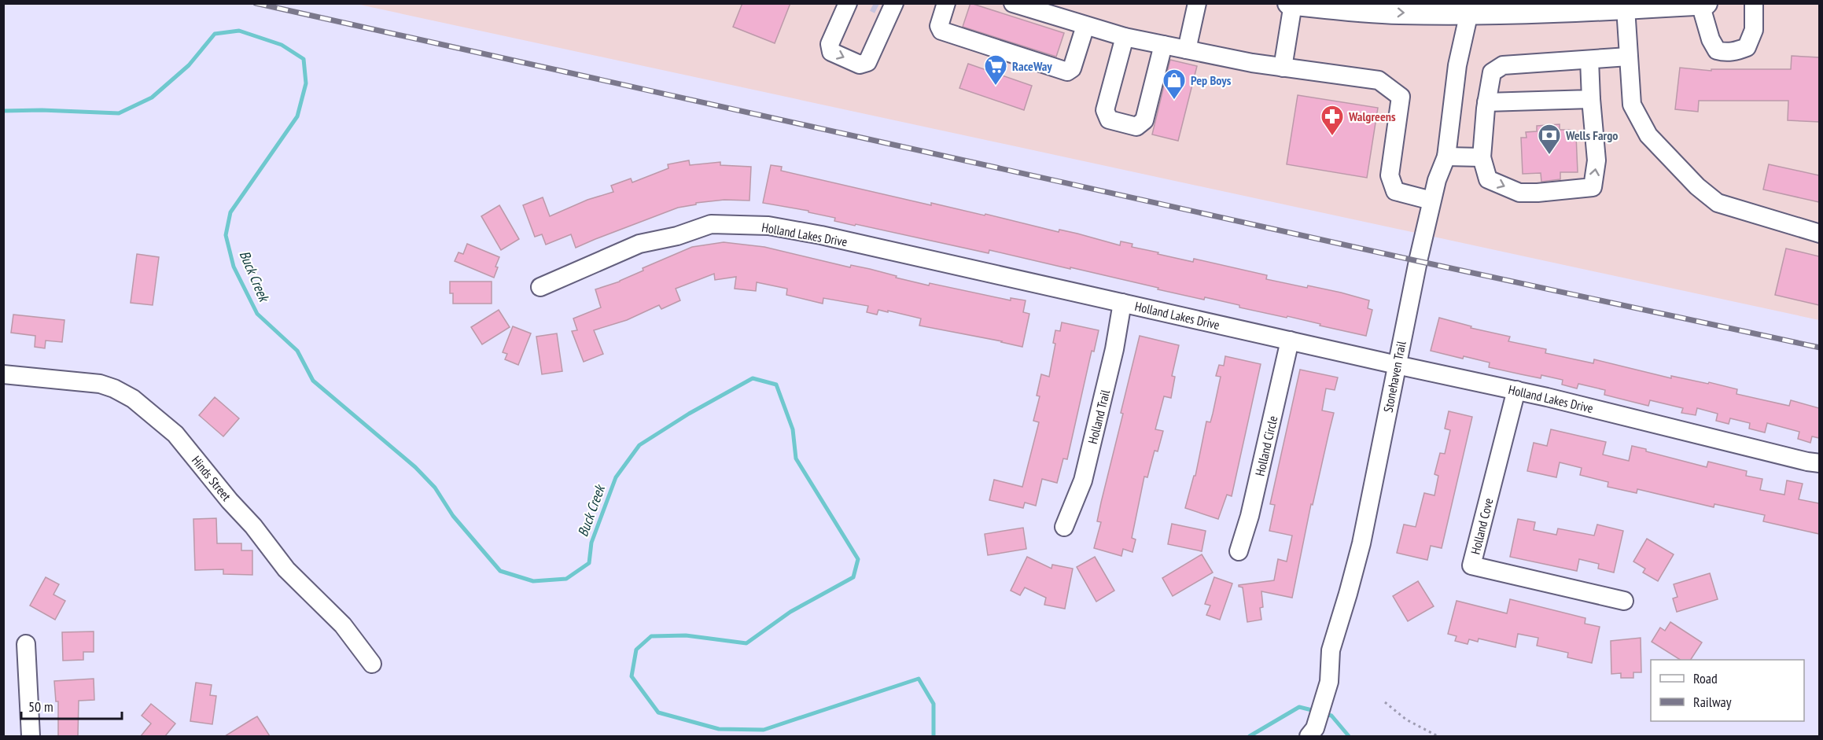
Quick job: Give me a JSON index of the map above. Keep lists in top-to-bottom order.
{
  "streets": {
    "street": [
      "Holland Lakes Drive",
      "Stonehaven Trail",
      "Holland Trail",
      "Holland Circle",
      "Hinds Street",
      "Holland Cove"
    ]
  },
  "crossings": [
    ["Holland Lakes Drive", "Stonehaven Trail"],
    ["Holland Lakes Drive", "Holland Trail"],
    ["Holland Lakes Drive", "Holland Circle"],
    ["Holland Lakes Drive", "Holland Cove"]
  ],
  "water": ["Buck Creek"],
  "places": {
    "supermarket": ["RaceWay"],
    "shop": ["Pep Boys"],
    "pharmacy": ["Walgreens"],
    "bank": ["Wells Fargo"]
  },
  "legend": ["Road", "Railway"],
  "scale_bar": "50 m"
}
